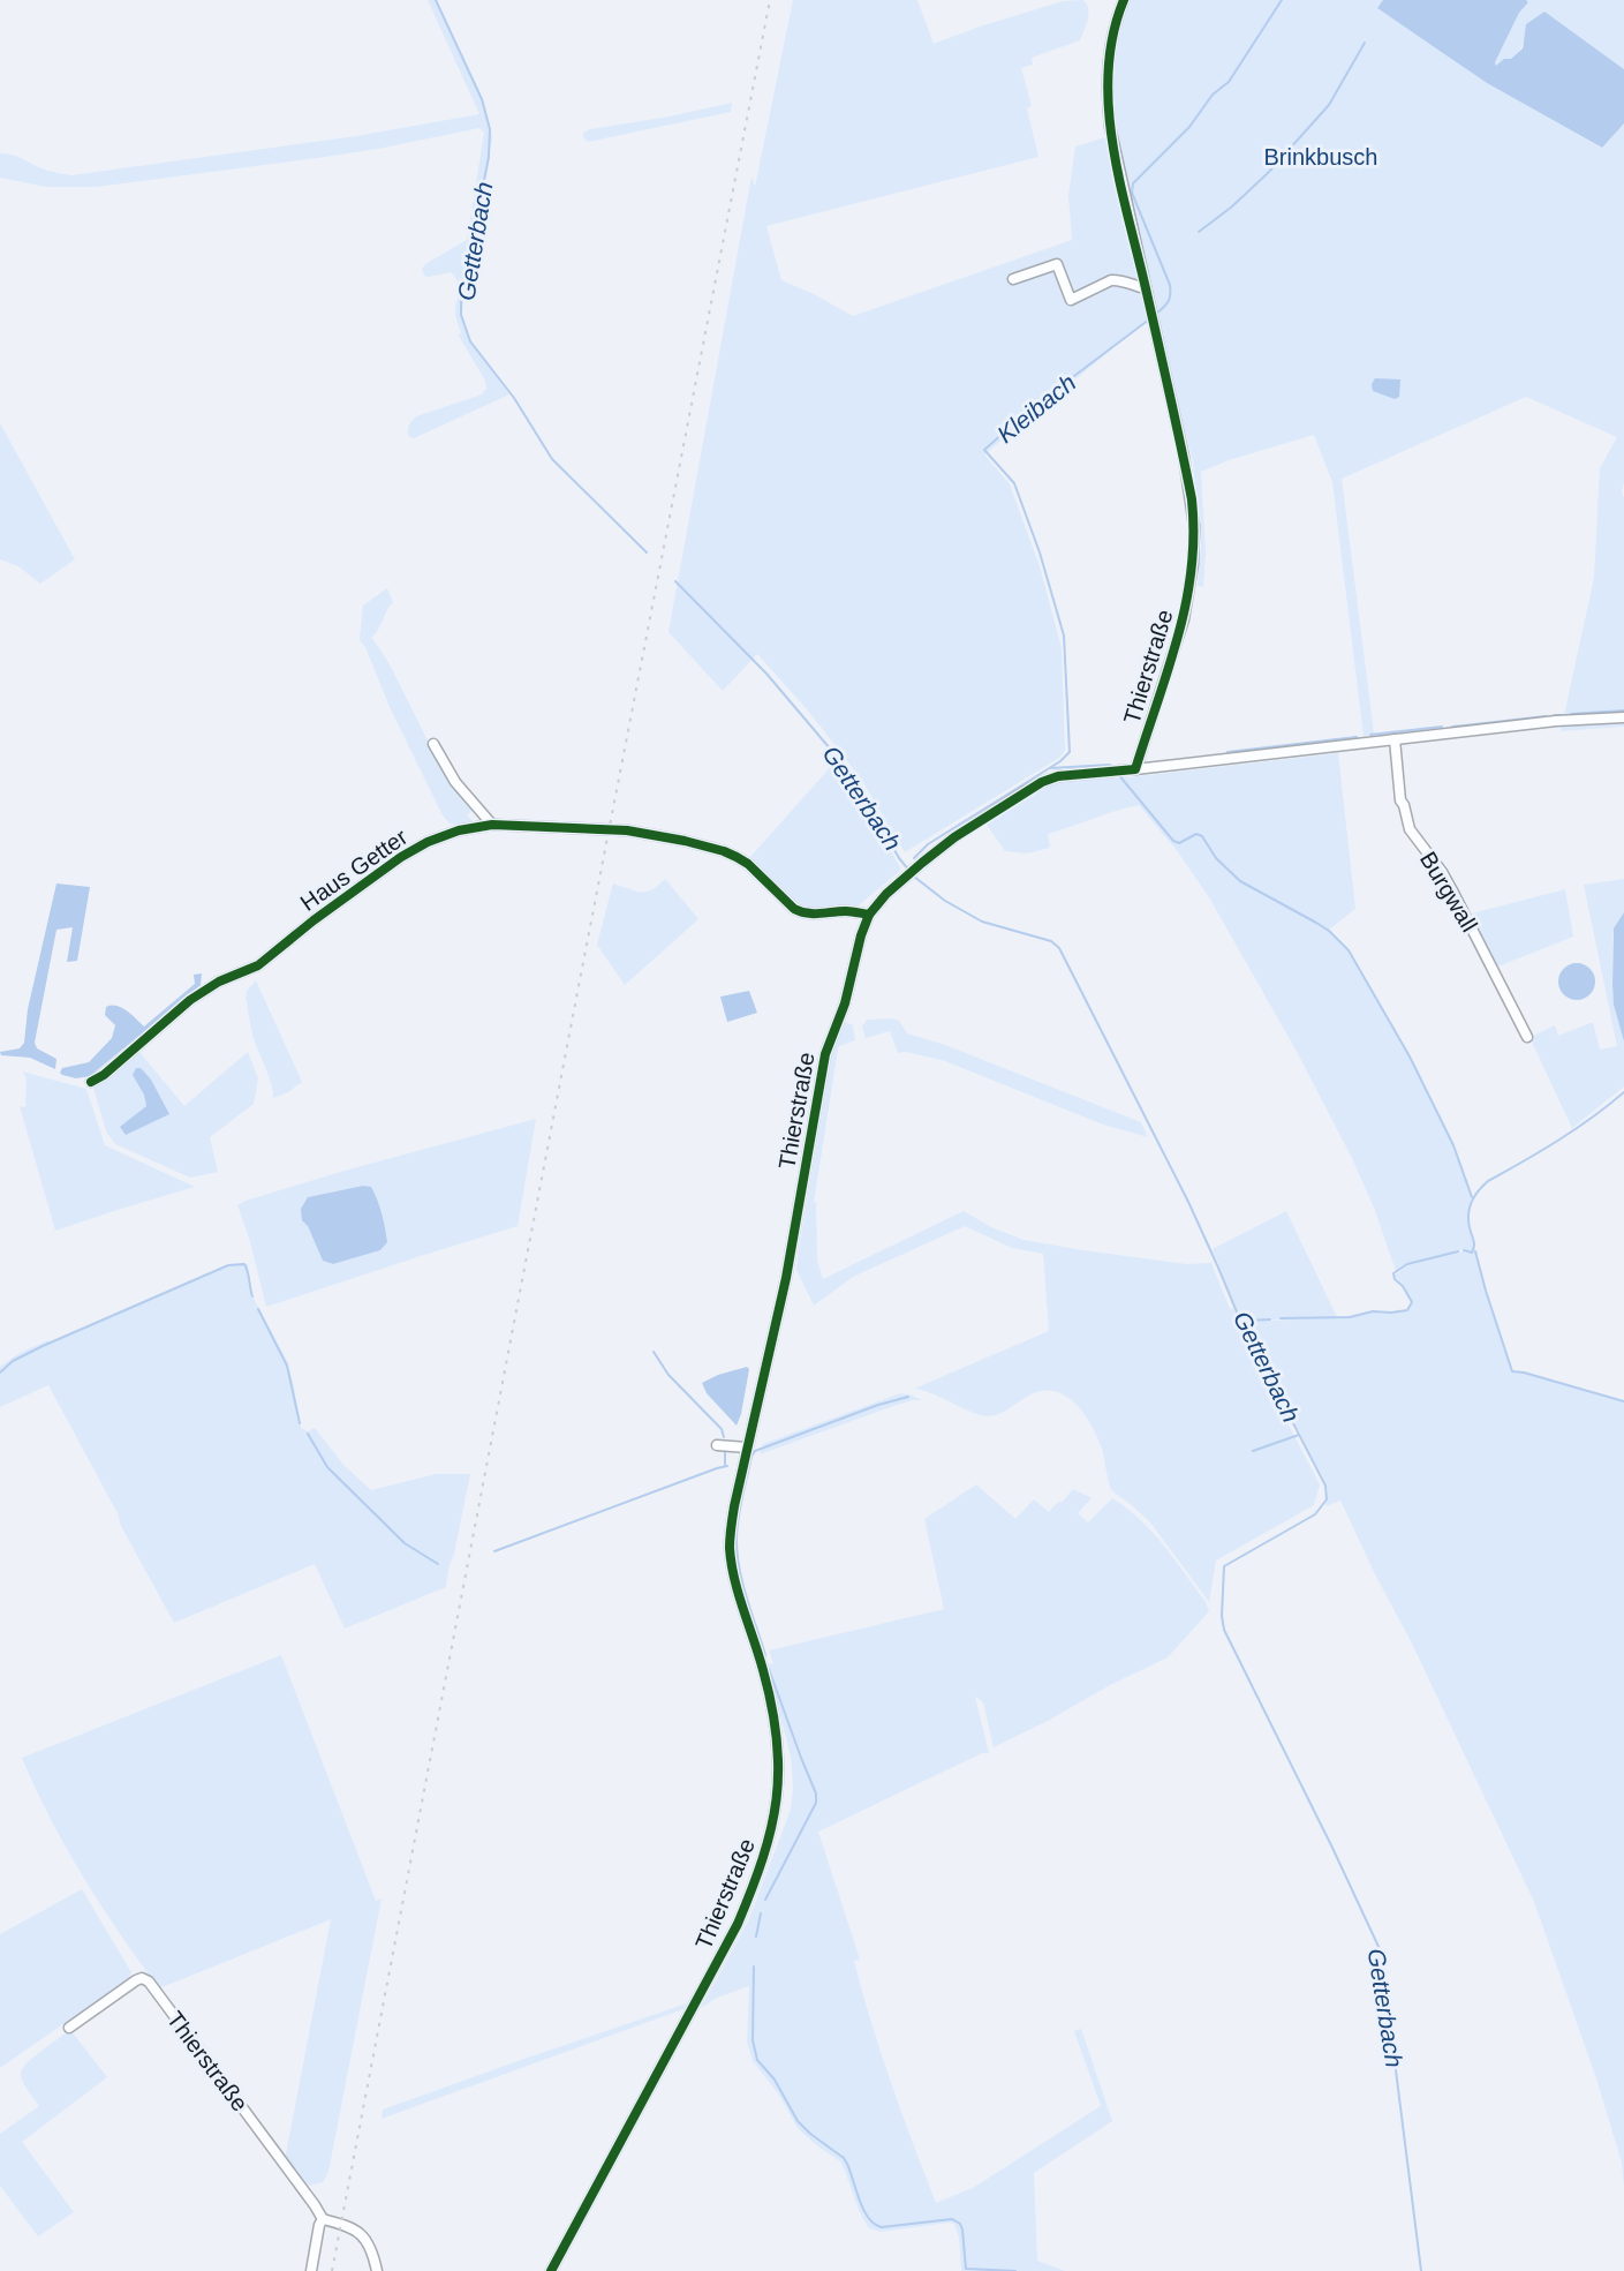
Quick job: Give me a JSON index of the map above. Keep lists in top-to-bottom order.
{
  "streets": {
    "street": ["Thierstraße", "Haus Getter", "Burgwall"]
  },
  "crossings": [
    ["Thierstraße", "Haus Getter"]
  ],
  "water": ["Getterbach", "Kleibach"],
  "parks": ["Brinkbusch"]
}
